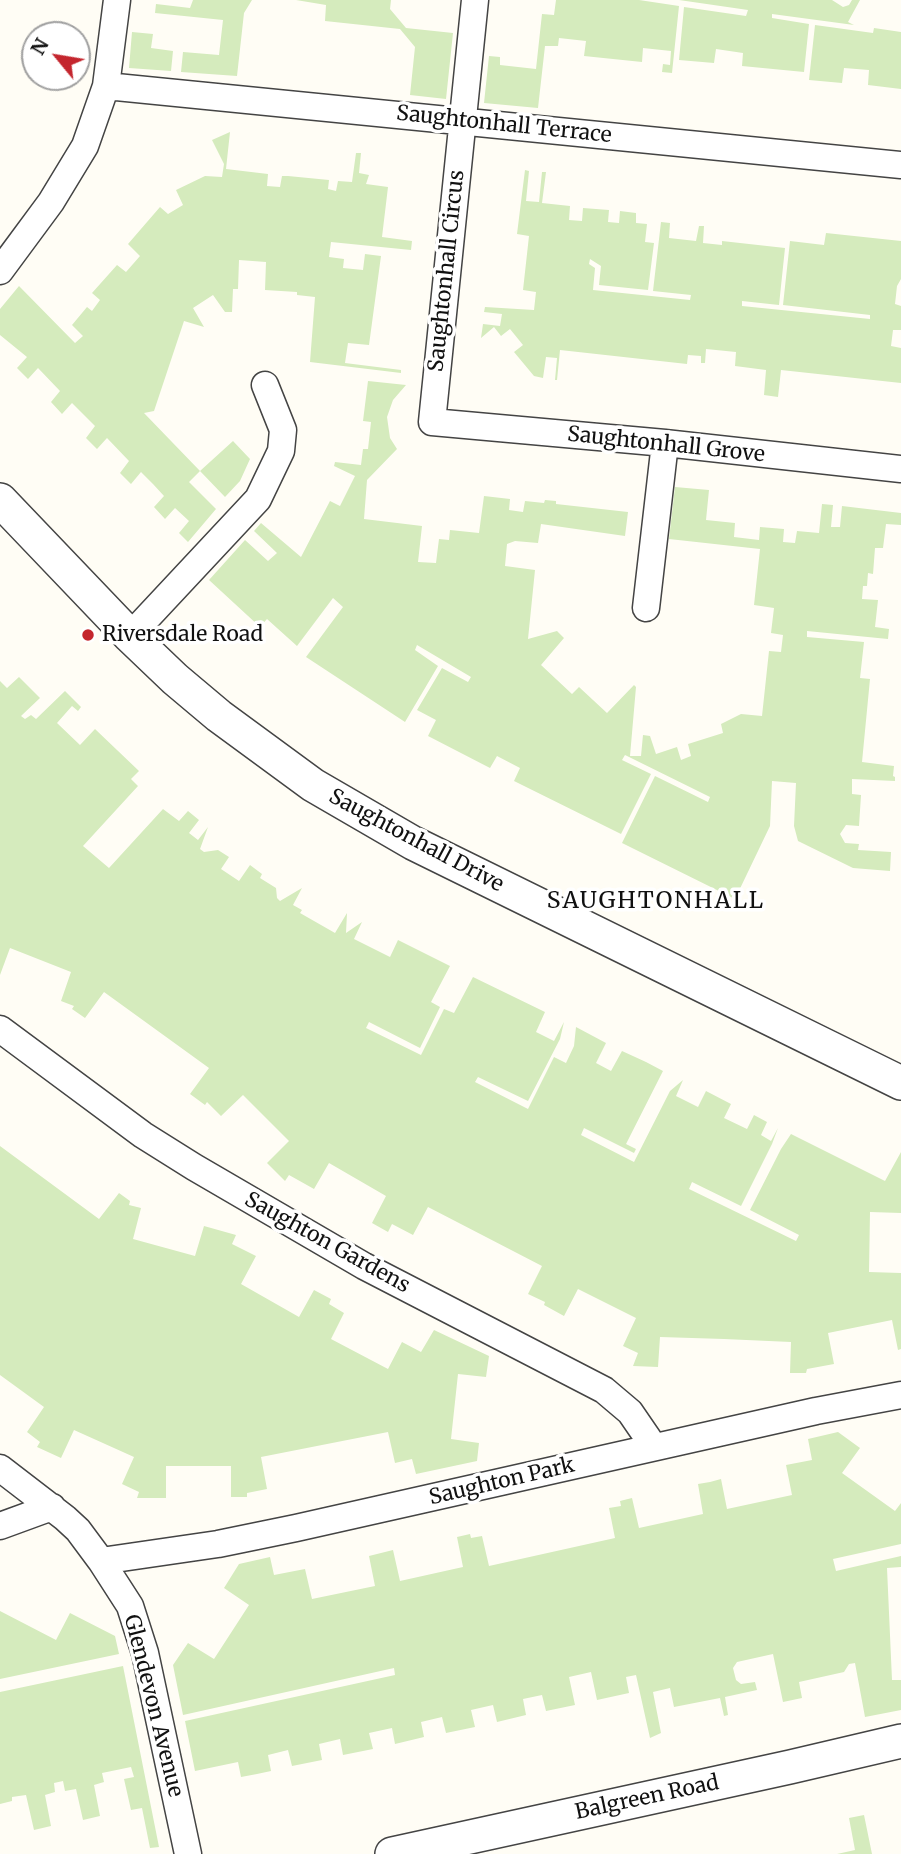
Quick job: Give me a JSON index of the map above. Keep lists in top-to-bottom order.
{
  "streets": {
    "street": [
      "Saughtonhall Terrace",
      "Saughtonhall Circus",
      "Saughtonhall Grove",
      "Saughtonhall Drive",
      "Saughton Gardens",
      "Saughton Park",
      "Glendevon Avenue",
      "Balgreen Road"
    ]
  },
  "crossings": [
    ["Saughtonhall Terrace", "Saughtonhall Circus"],
    ["Saughtonhall Circus", "Saughtonhall Grove"],
    ["Saughton Gardens", "Saughton Park"],
    ["Saughton Park", "Glendevon Avenue"]
  ],
  "districts": ["SAUGHTONHALL"],
  "places": ["Riversdale Road"],
  "north": "top left"
}
